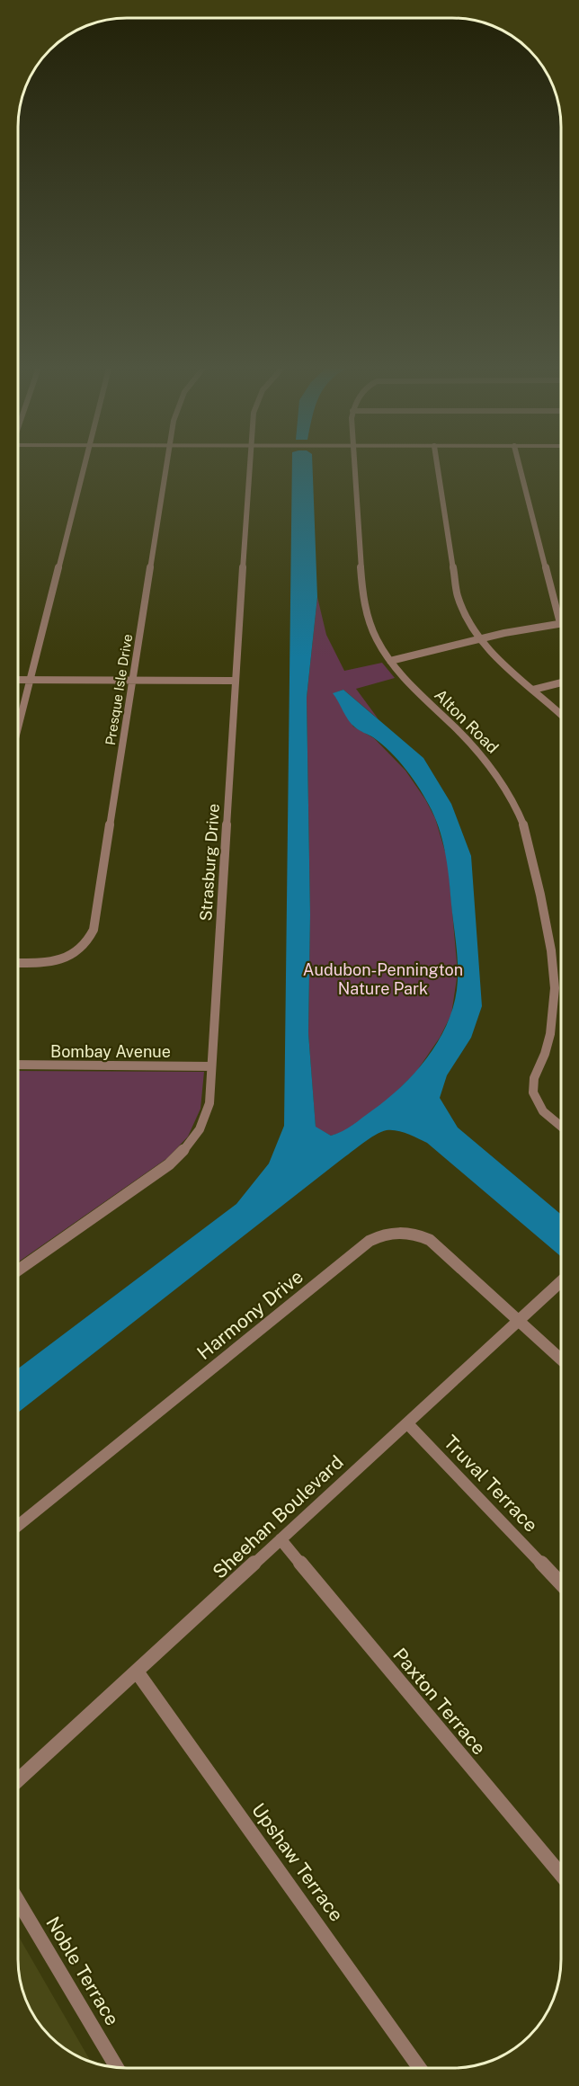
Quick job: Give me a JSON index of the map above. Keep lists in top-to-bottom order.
{
  "streets": {
    "street": [
      "Presque Isle Drive",
      "Alton Road",
      "Strasburg Drive",
      "Bombay Avenue",
      "Harmony Drive",
      "Truval Terrace",
      "Sheehan Boulevard",
      "Paxton Terrace",
      "Upshaw Terrace",
      "Noble Terrace"
    ]
  },
  "crossings": [
    ["Strasburg Drive", "Bombay Avenue"],
    ["Harmony Drive", "Sheehan Boulevard"],
    ["Truval Terrace", "Sheehan Boulevard"],
    ["Sheehan Boulevard", "Paxton Terrace"],
    ["Sheehan Boulevard", "Upshaw Terrace"]
  ],
  "parks": ["Audubon-Pennington Nature Park"]
}
